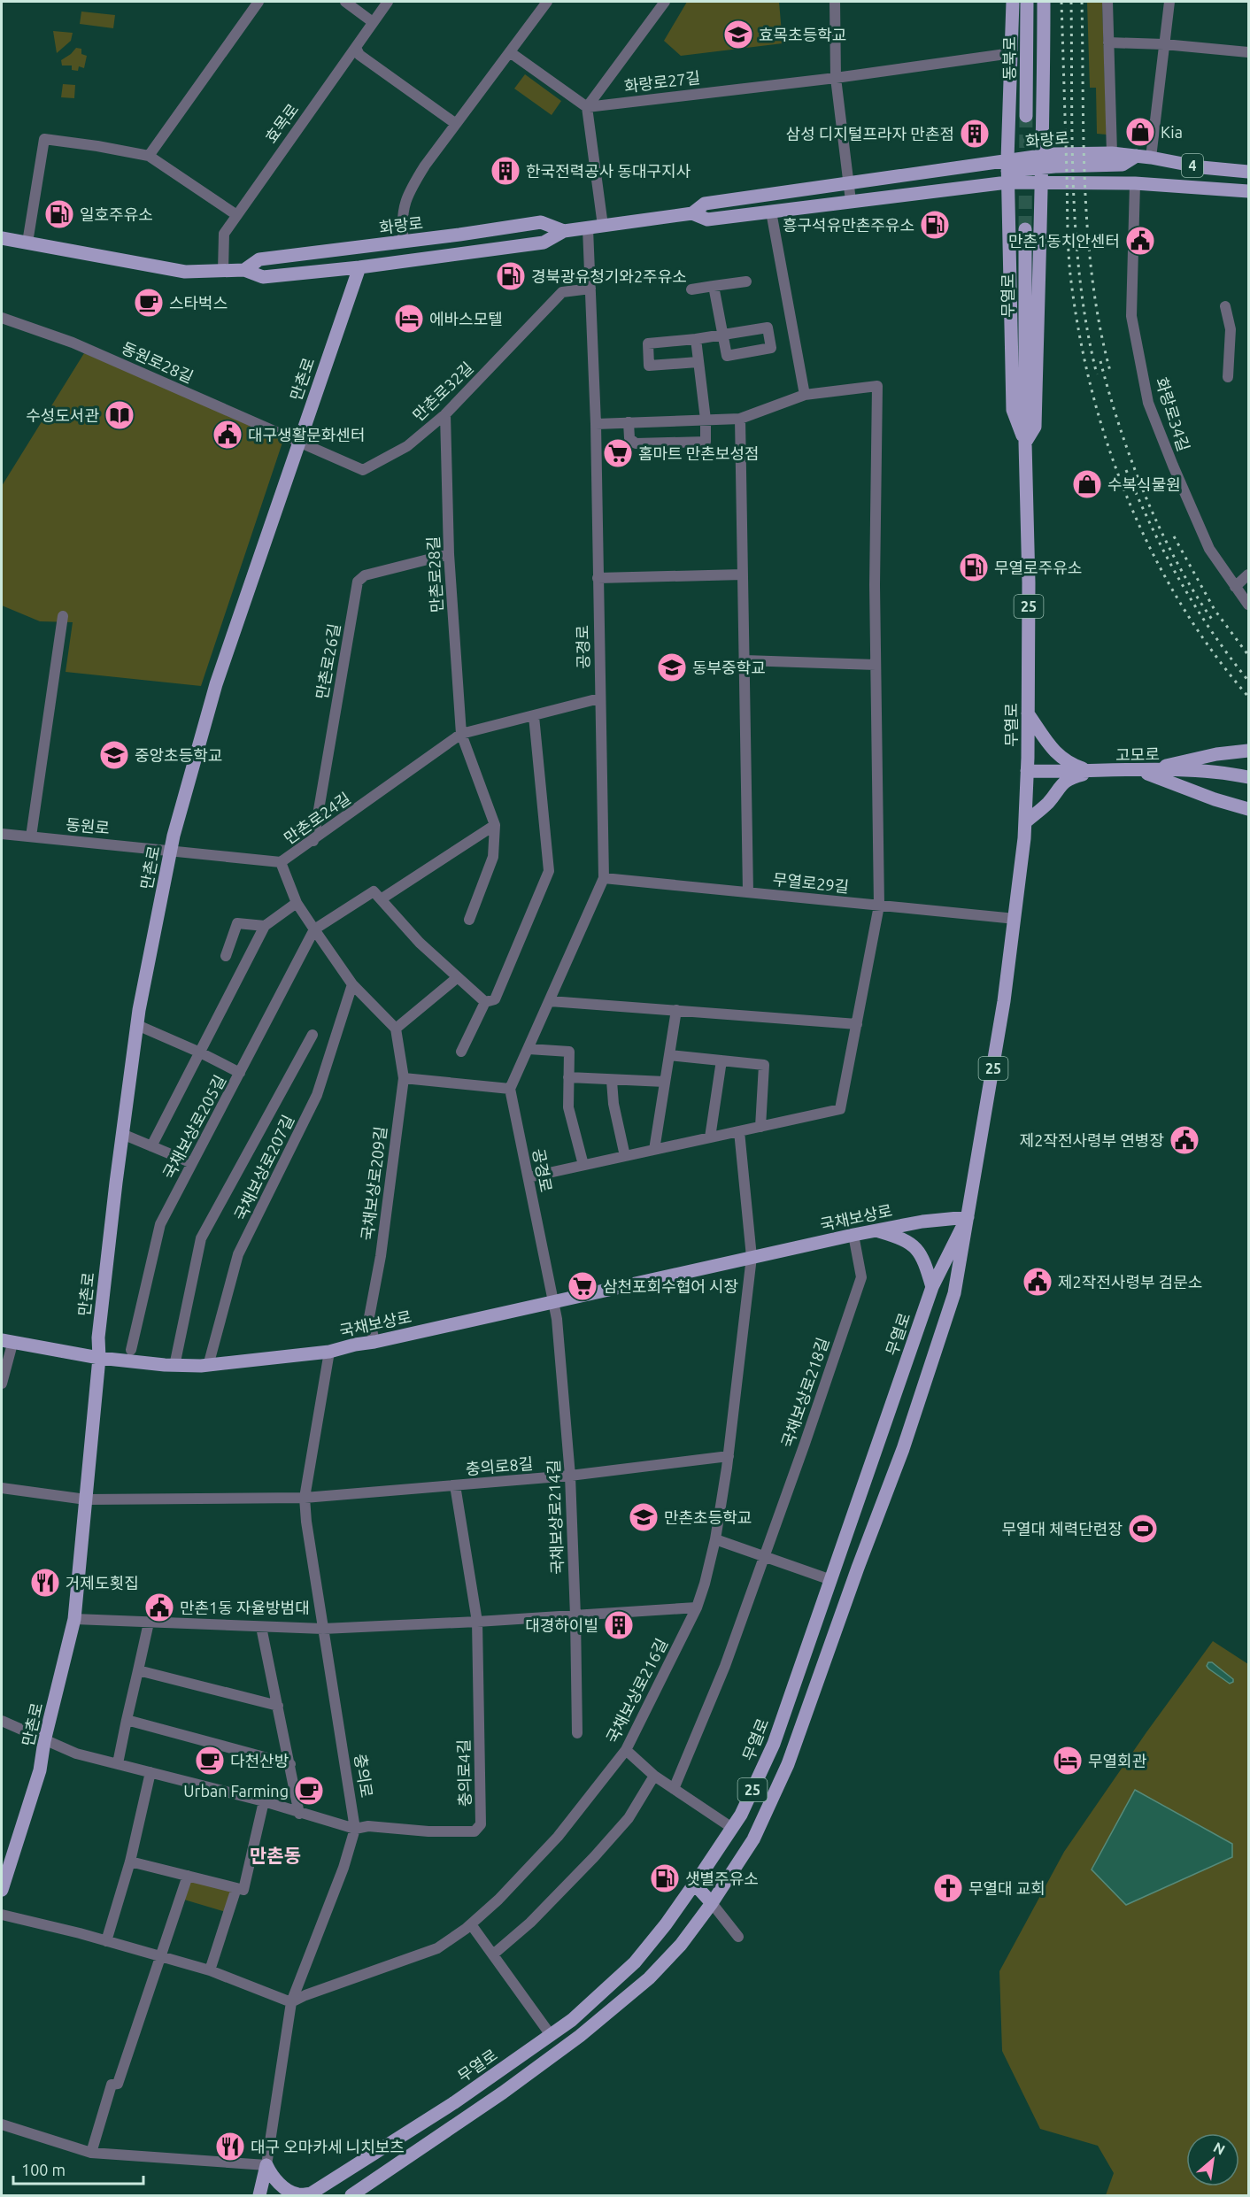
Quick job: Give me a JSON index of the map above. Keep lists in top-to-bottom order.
{
  "streets": {
    "main road": [
      "동북로",
      "화랑로",
      "4",
      "무열로",
      "만촌로",
      "25",
      "고모로",
      "국채보상로",
      "충의로"
    ],
    "street": [
      "화랑로27길",
      "효목로",
      "동원로28길",
      "만촌로32길",
      "화랑로34길",
      "만촌로28길",
      "공경로",
      "만촌로26길",
      "만촌로24길",
      "동원로",
      "무열로29길",
      "국채보상로205길",
      "국채보상로207길",
      "국채보상로209길",
      "국채보상로218길",
      "충의로8길",
      "국채보상로214길",
      "국채보상로216길",
      "충의로4길"
    ]
  },
  "crossings": [
    ["효목로", "화랑로"],
    ["화랑로", "4"],
    ["화랑로", "만촌로"],
    ["화랑로", "화랑로34길"],
    ["화랑로", "공경로"],
    ["무열로", "고모로"],
    ["무열로", "무열로29길"],
    ["무열로", "국채보상로"],
    ["동원로28길", "만촌로"],
    ["동원로28길", "만촌로32길"],
    ["만촌로", "만촌로32길"],
    ["만촌로", "만촌로24길"],
    ["만촌로", "동원로"],
    ["만촌로", "국채보상로"],
    ["만촌로", "충의로8길"],
    ["만촌로32길", "만촌로28길"],
    ["만촌로32길", "공경로"],
    ["만촌로28길", "만촌로26길"],
    ["만촌로28길", "만촌로24길"],
    ["공경로", "만촌로24길"],
    ["공경로", "무열로29길"],
    ["공경로", "국채보상로"],
    ["공경로", "국채보상로214길"],
    ["만촌로26길", "만촌로24길"],
    ["만촌로24길", "동원로"],
    ["국채보상로207길", "국채보상로"],
    ["국채보상로209길", "국채보상로"],
    ["국채보상로", "국채보상로218길"],
    ["국채보상로", "국채보상로214길"],
    ["국채보상로", "국채보상로216길"],
    ["국채보상로", "충의로"],
    ["충의로8길", "국채보상로214길"],
    ["충의로8길", "국채보상로216길"],
    ["충의로8길", "충의로"],
    ["국채보상로216길", "충의로"],
    ["충의로4길", "충의로"]
  ],
  "districts": ["만촌동"],
  "places": {
    "school or university": [
      "효목초등학교",
      "동부중학교",
      "중앙초등학교",
      "만촌초등학교"
    ],
    "shop": ["Kia", "수복식물원"],
    "building": ["삼성 디지털프라자 만촌점", "한국전력공사 동대구지사", "대경하이빌"],
    "fuel station": [
      "일호주유소",
      "흥구석유만촌주유소",
      "경북광유청기와2주유소",
      "무열로주유소",
      "샛별주유소"
    ],
    "public building": [
      "만촌1동치안센터",
      "대구생활문화센터",
      "제2작전사령부 연병장",
      "제2작전사령부 검문소",
      "만촌1동 자율방범대"
    ],
    "cafe": ["스타벅스", "다천산방", "Urban Farming"],
    "hotel": ["에바스모텔", "무열회관"],
    "library": ["수성도서관"],
    "supermarket": ["홈마트 만촌보성점", "삼천포회수협어 시장"],
    "sports": ["무열대 체력단련장"],
    "restaurant": ["거제도횟집", "대구 오마카세 니치보츠"],
    "church": ["무열대 교회"]
  },
  "scale_bar": "100 m",
  "north": "top right"
}
